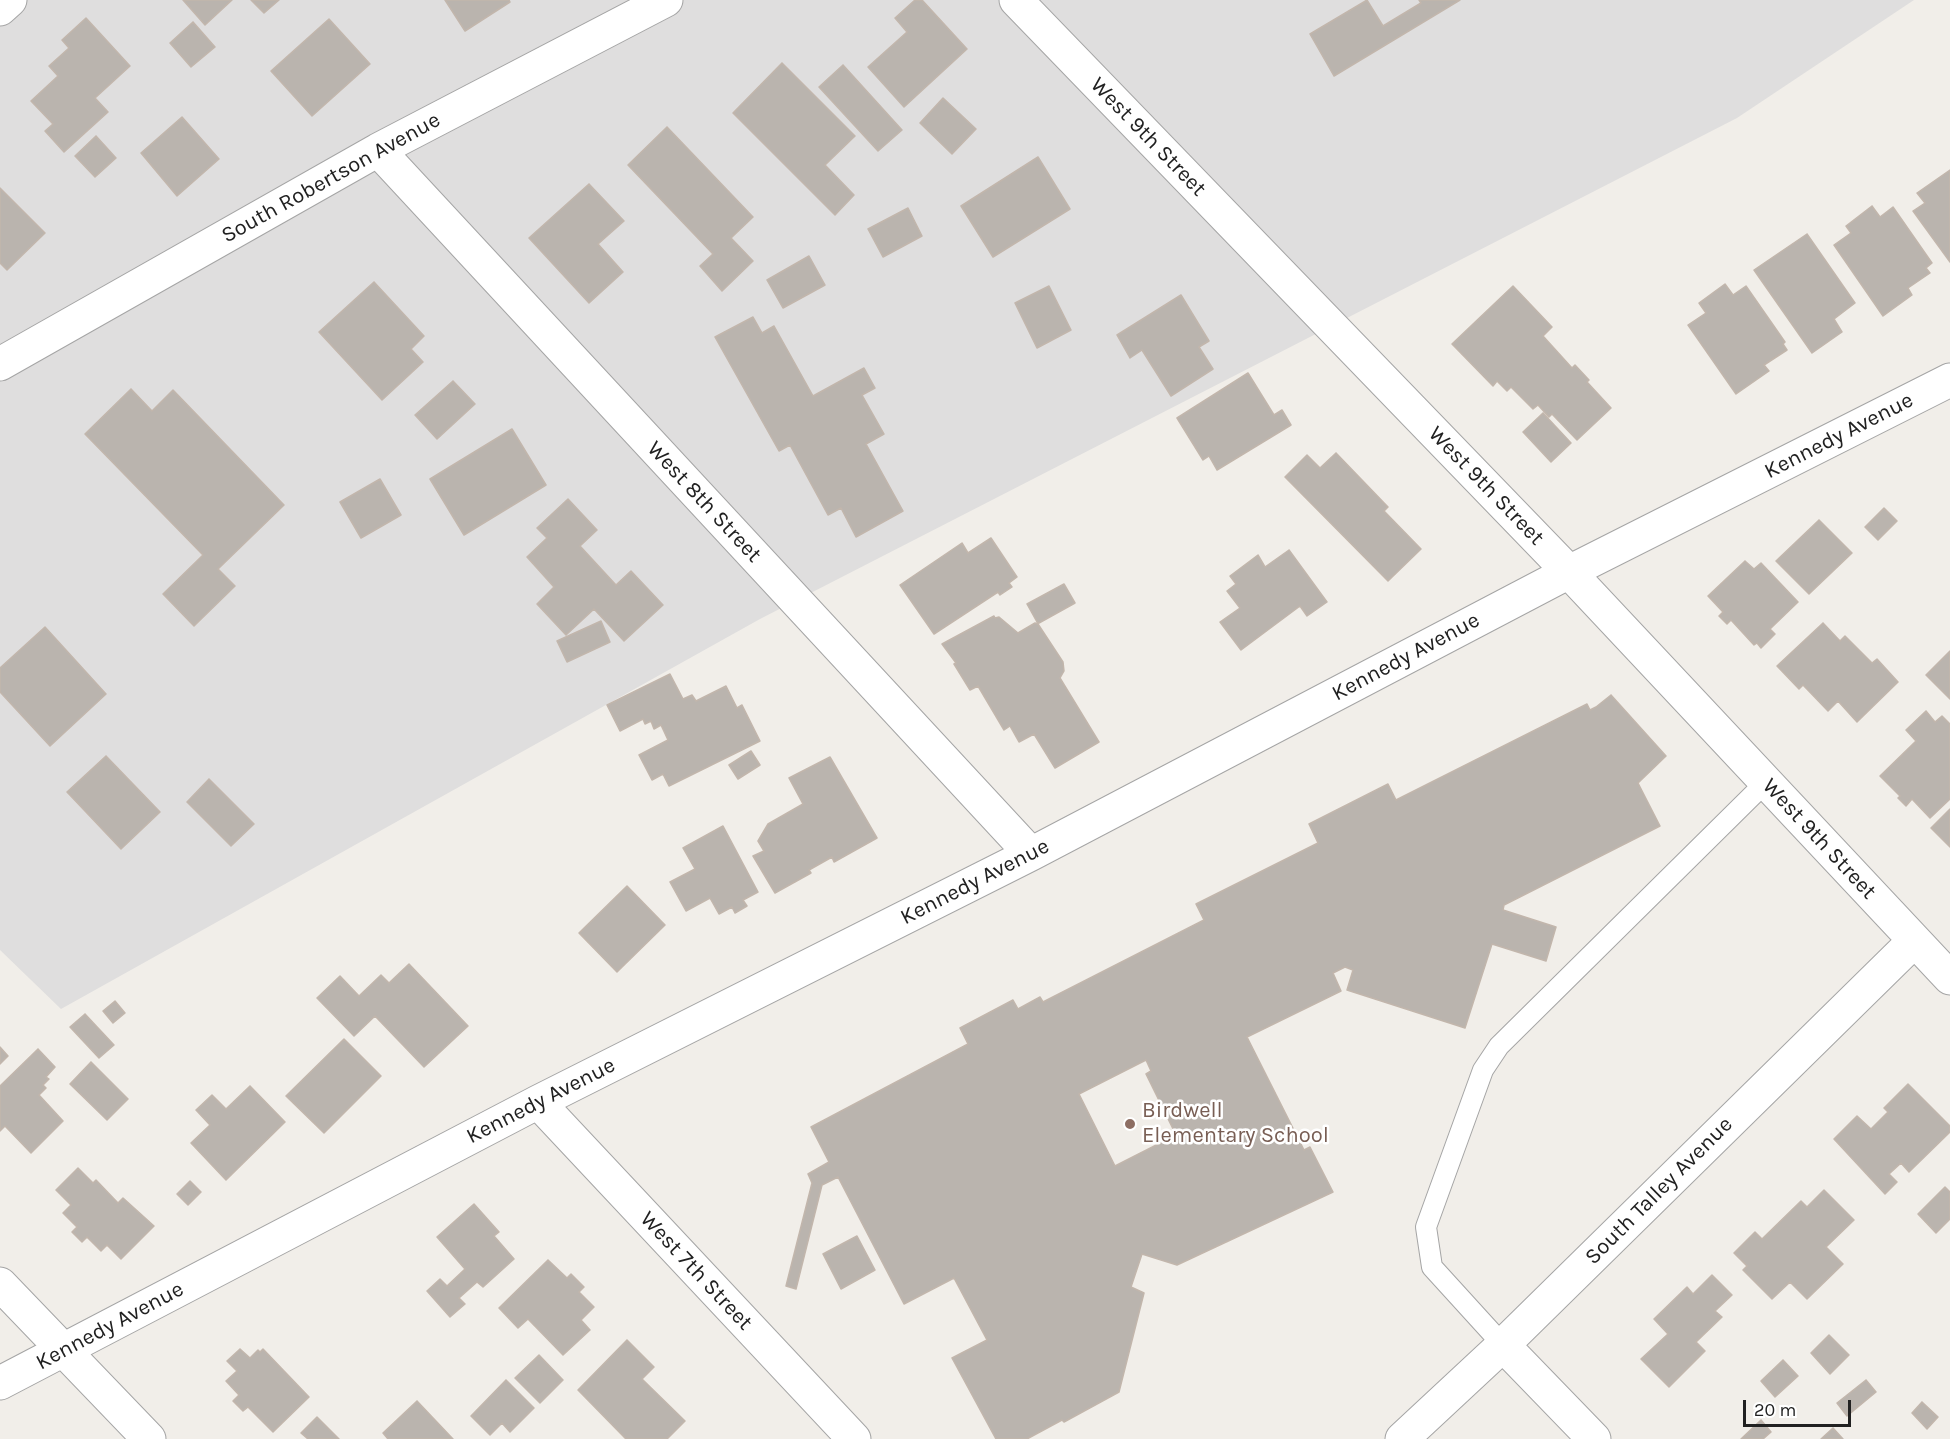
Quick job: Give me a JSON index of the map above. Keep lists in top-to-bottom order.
{
  "streets": {
    "street": [
      "West 9th Street",
      "South Robertson Avenue",
      "Kennedy Avenue",
      "West 8th Street",
      "South Talley Avenue",
      "West 7th Street"
    ]
  },
  "crossings": [
    ["West 9th Street", "Kennedy Avenue"],
    ["West 9th Street", "South Talley Avenue"],
    ["South Robertson Avenue", "West 8th Street"],
    ["Kennedy Avenue", "West 8th Street"],
    ["Kennedy Avenue", "West 7th Street"]
  ],
  "places": ["Birdwell Elementary School"],
  "scale_bar": "20 m"
}
